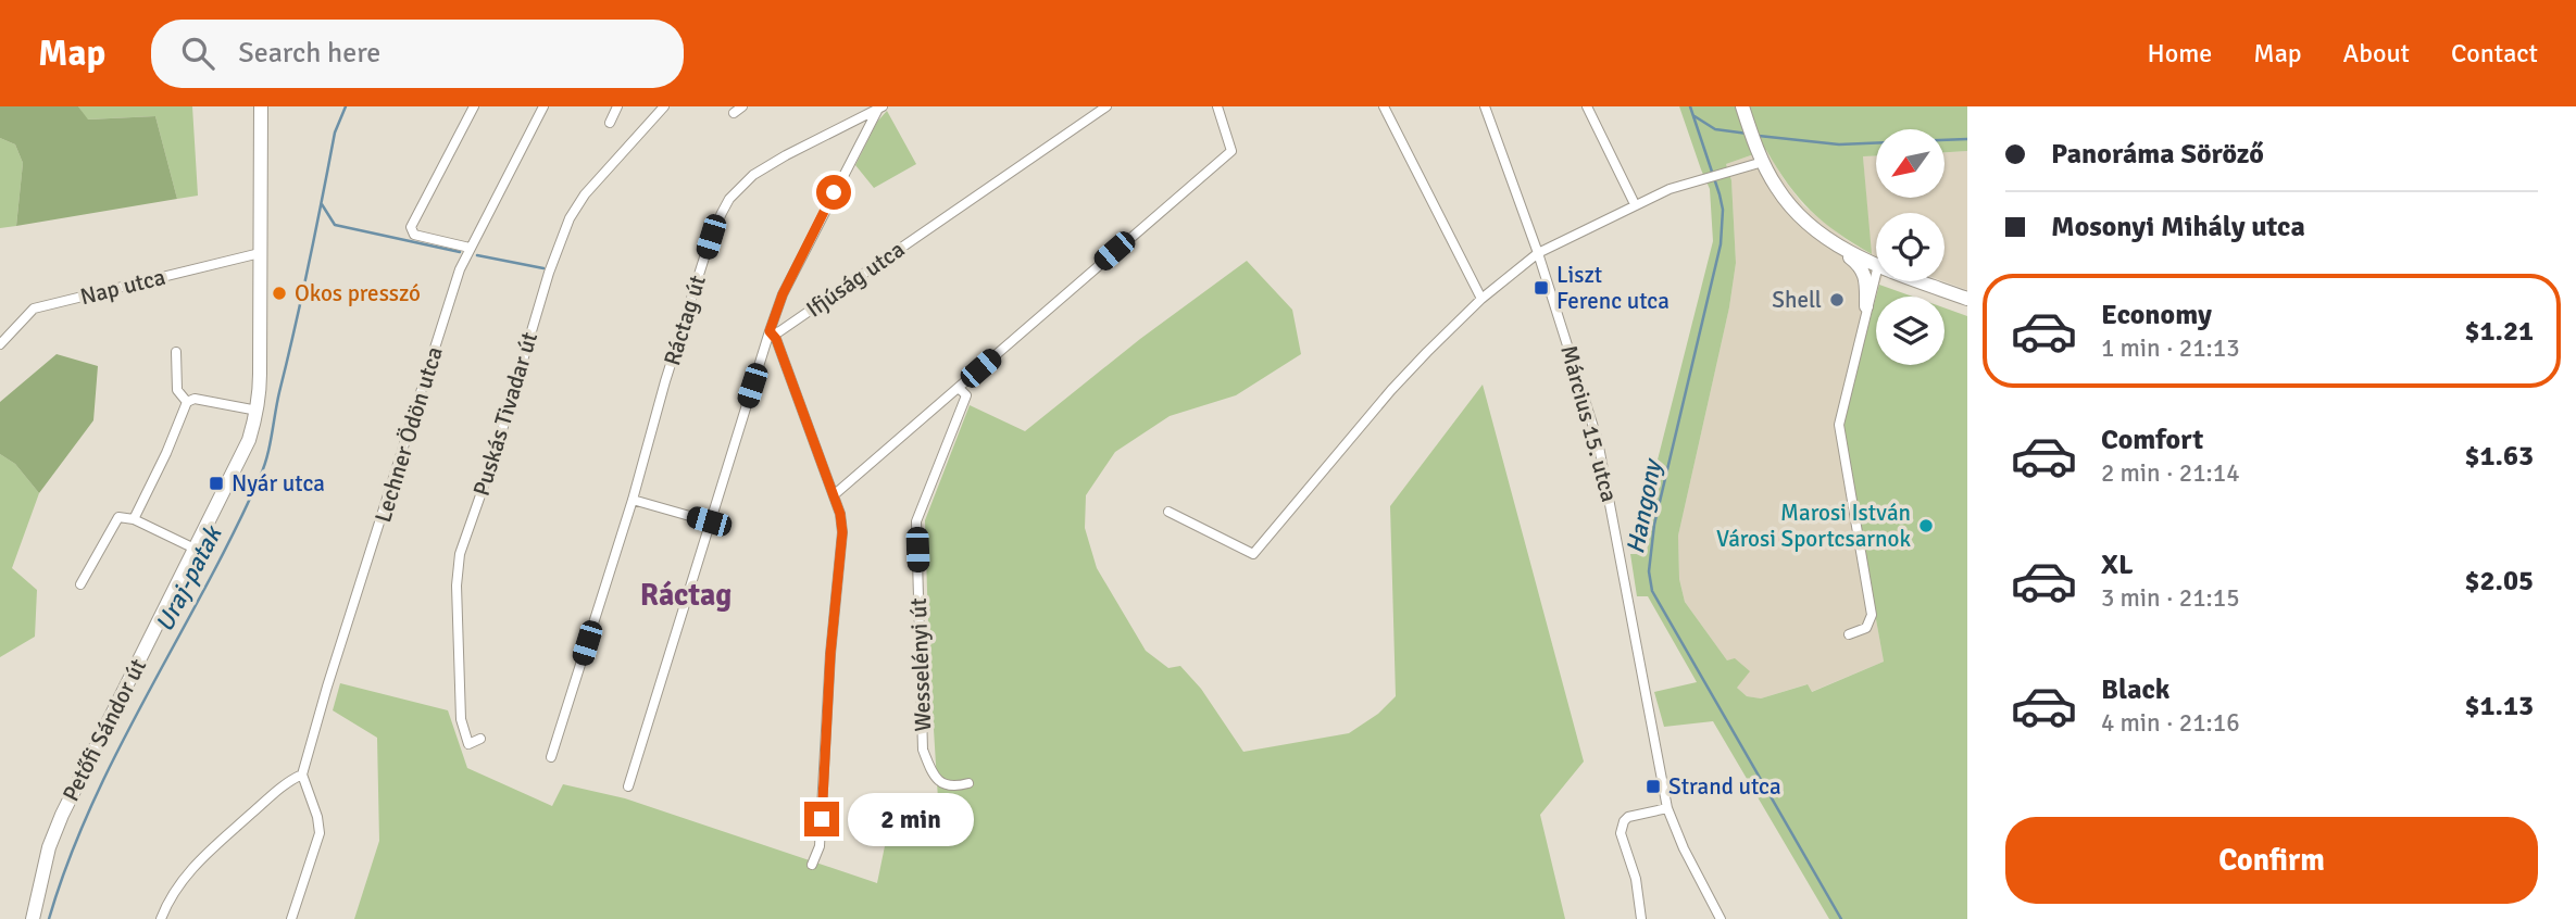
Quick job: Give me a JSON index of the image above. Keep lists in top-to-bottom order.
{
  "streets": {
    "street": [
      "Ifjúság utca",
      "Nap utca",
      "Ráctag út",
      "Puskás Tivadar út",
      "Március 15. utca",
      "Lechner Ödön utca",
      "Wesselényi út",
      "Petőfi Sándor út"
    ]
  },
  "crossings": [
    ["Ifjúság utca", "Ráctag út"],
    ["Nap utca", "Petőfi Sándor út"]
  ],
  "districts": ["Ráctag"],
  "water": ["Hangony", "Uraj-patak"],
  "places": {
    "transit": ["Liszt Ferenc utca", "Nyár utca", "Strand utca"],
    "other": ["Okos presszó", "Shell", "Marosi István Városi Sportcsarnok"]
  },
  "north": "bottom left",
  "page": {
    "header": "Map",
    "search": "Search here",
    "nav": [
      "Home",
      "Map",
      "About",
      "Contact"
    ],
    "banner": ["Panoráma Söröző", "Mosonyi Mihály utca"],
    "list": [
      {
        "name": "Economy",
        "note": "1 min · 21:13",
        "value": "$1.21"
      },
      {
        "name": "Comfort",
        "note": "2 min · 21:14",
        "value": "$1.63"
      },
      {
        "name": "XL",
        "note": "3 min · 21:15",
        "value": "$2.05"
      },
      {
        "name": "Black",
        "note": "4 min · 21:16",
        "value": "$1.13"
      }
    ],
    "bubble": "2 min",
    "buttons": "Confirm"
  }
}
